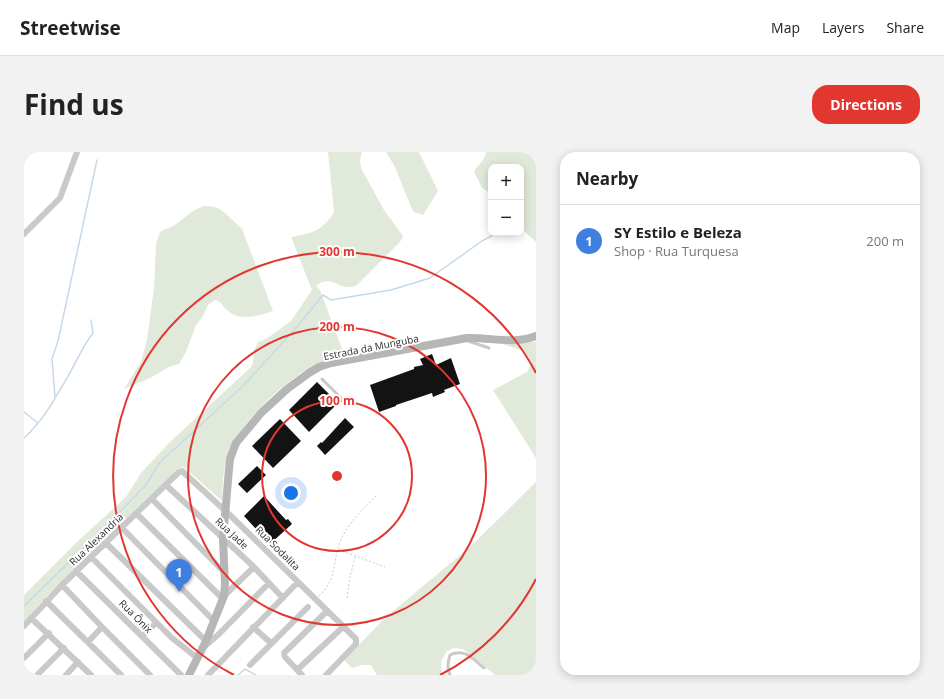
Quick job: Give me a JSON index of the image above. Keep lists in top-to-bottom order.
{
  "streets": {
    "main road": ["Estrada da Munguba"],
    "street": [
      "Rua Jade",
      "Rua Alexandria",
      "Rua Sodalita",
      "Rua Ônix"
    ]
  },
  "crossings": [
    ["Estrada da Munguba", "Rua Jade"],
    ["Estrada da Munguba", "Rua Sodalita"],
    ["Rua Jade", "Rua Alexandria"],
    ["Rua Alexandria", "Rua Sodalita"],
    ["Rua Alexandria", "Rua Ônix"]
  ],
  "page": {
    "header": "Streetwise",
    "nav": ["Map", "Layers", "Share"],
    "title": "Find us",
    "buttons": "Directions",
    "heading": "Nearby",
    "map_buttons": ["+", "−"],
    "list": [
      {
        "mark": "1",
        "name": "SY Estilo e Beleza",
        "note": "Shop · Rua Turquesa",
        "value": "200 m"
      }
    ],
    "pins": "1"
  },
  "rings": ["300 m", "200 m", "100 m"]
}
